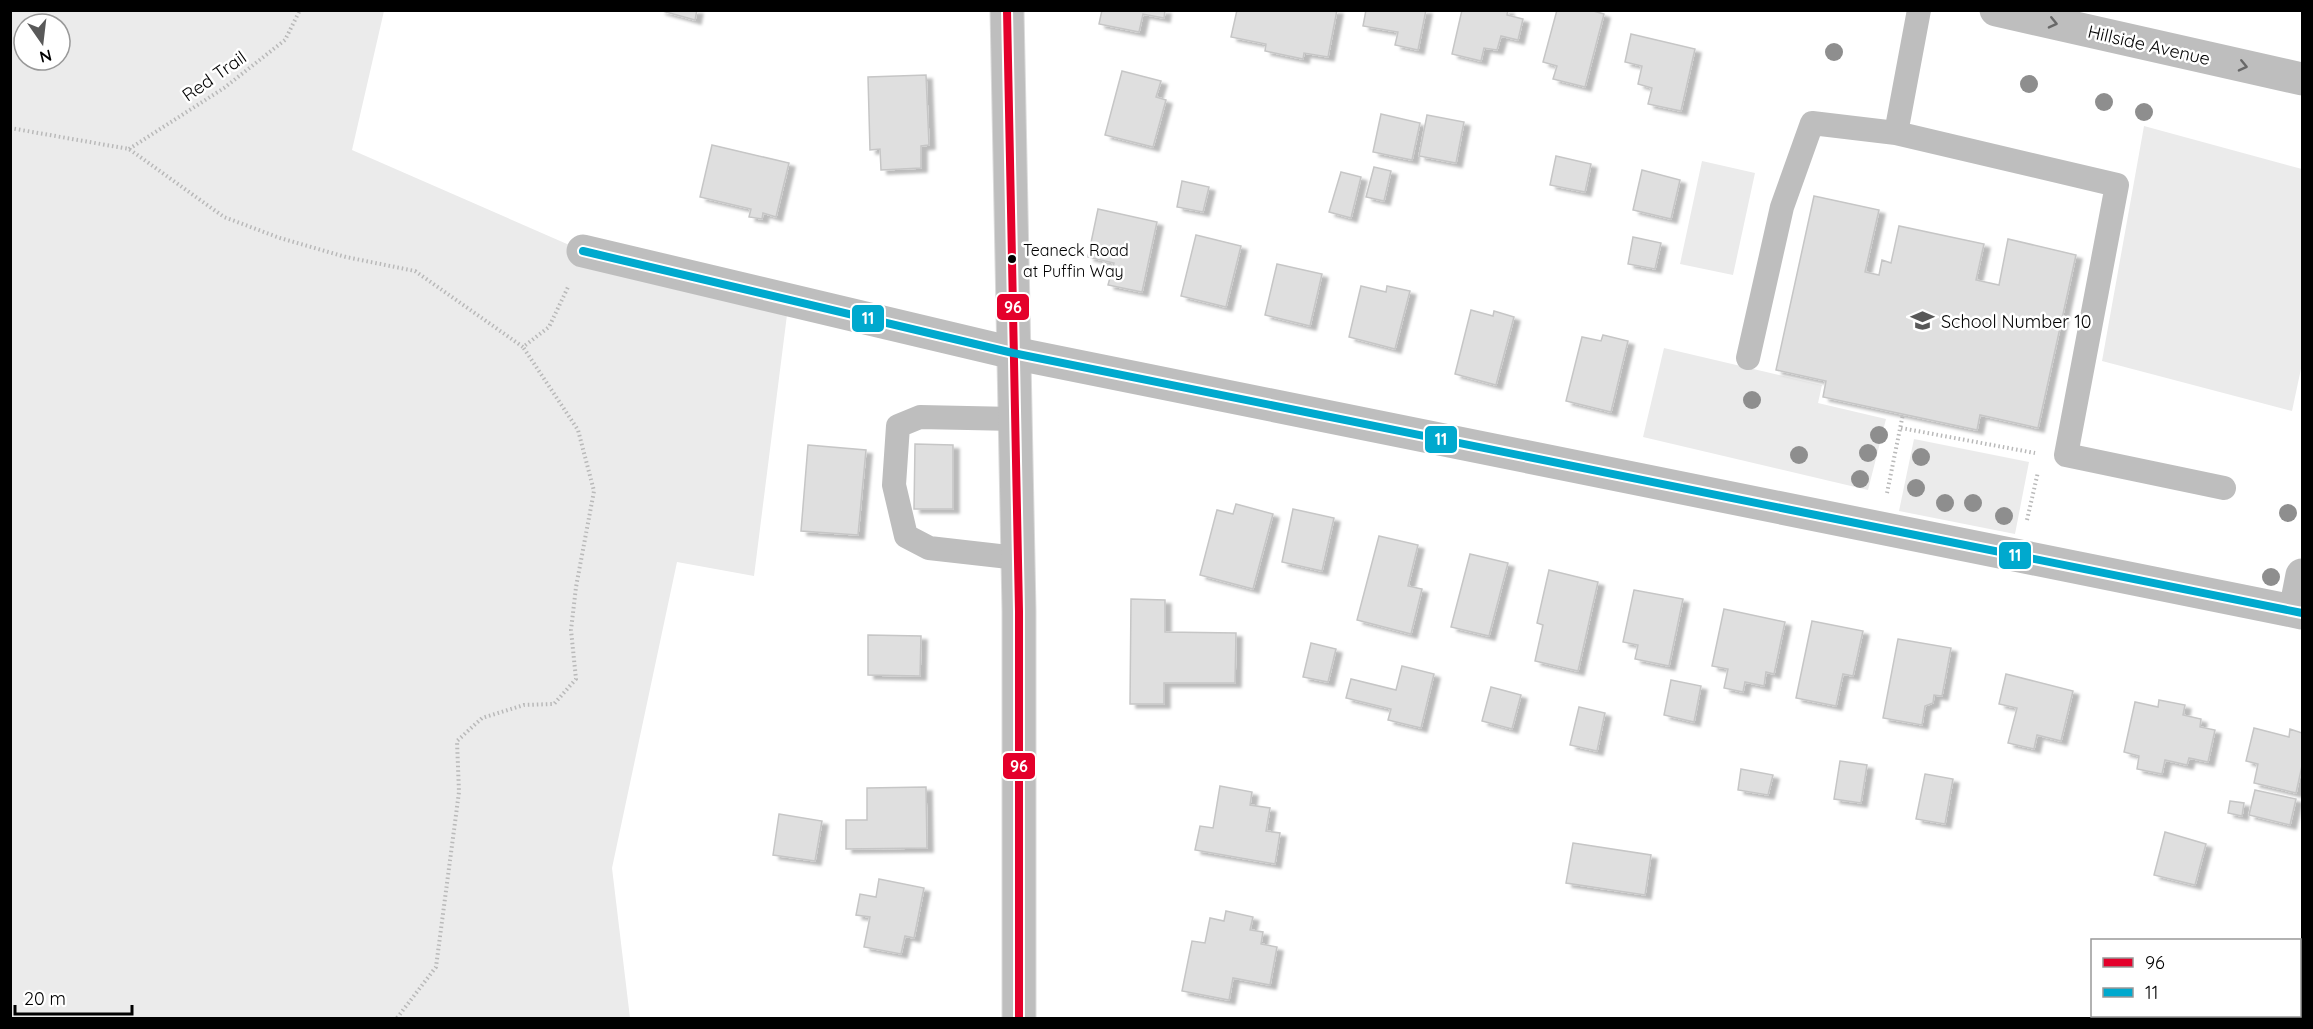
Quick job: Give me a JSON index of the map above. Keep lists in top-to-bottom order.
{
  "streets": {
    "street": ["Hillside Avenue"],
    "path": ["Red Trail"]
  },
  "one_way": ["Hillside Avenue"],
  "places": {
    "other": ["Teaneck Road at Puffin Way"],
    "school or university": ["School Number 10"]
  },
  "lines": ["transit line 96", "transit line 11"],
  "legend": ["96", "11"],
  "scale_bar": "20 m",
  "north": "bottom"
}
